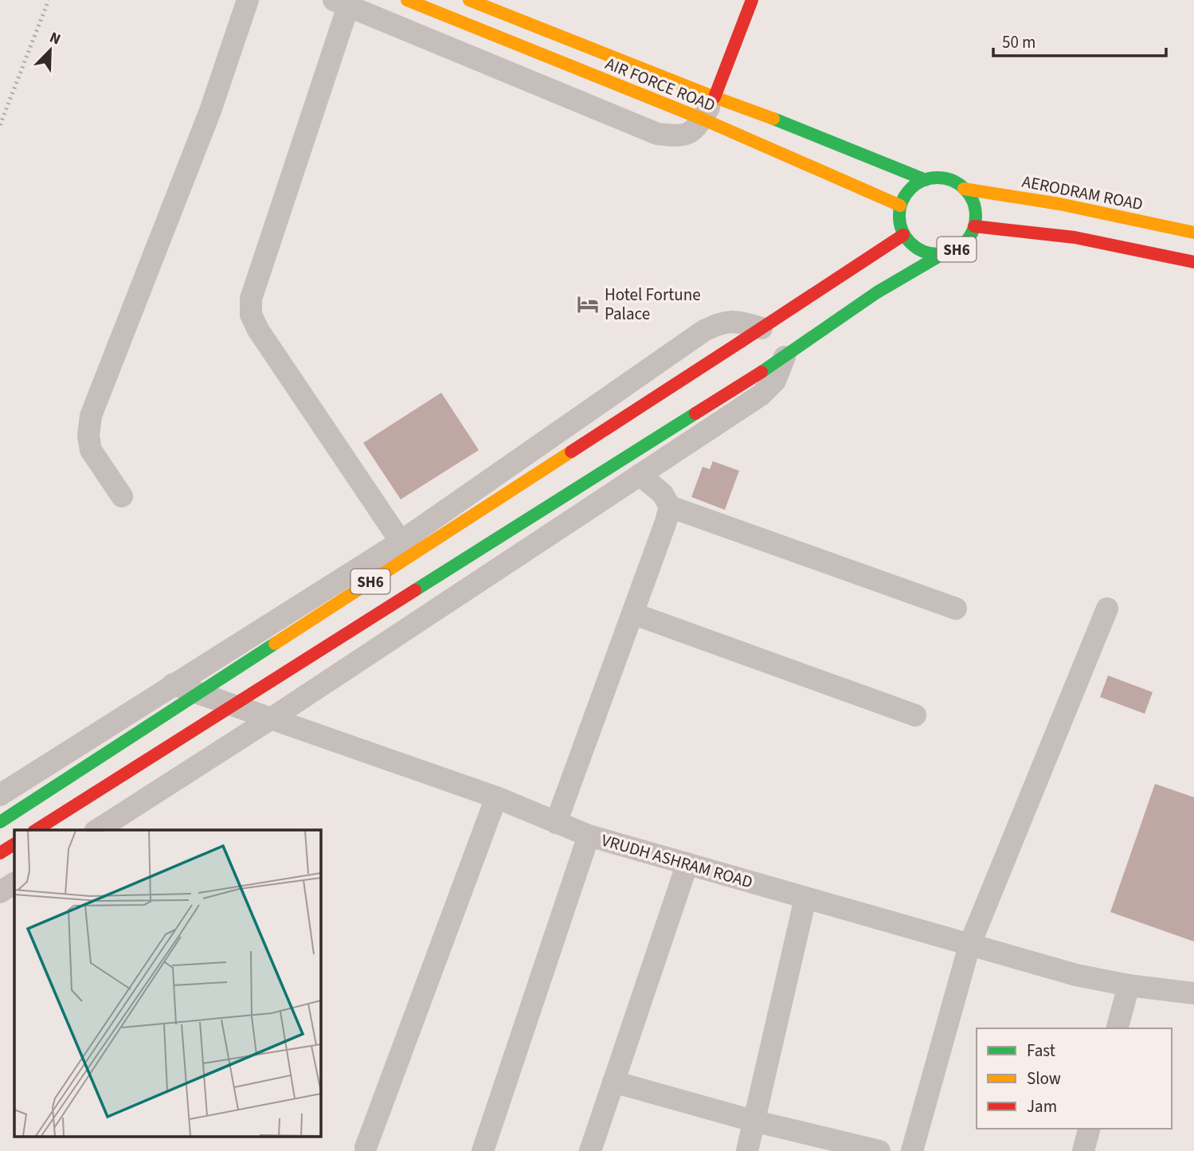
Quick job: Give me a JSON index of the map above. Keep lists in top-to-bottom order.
{
  "streets": {
    "main road": ["AIR FORCE ROAD", "AERODRAM ROAD", "SH6"],
    "street": ["VRUDH ASHRAM ROAD"]
  },
  "crossings": [
    ["AIR FORCE ROAD", "AERODRAM ROAD"],
    ["AIR FORCE ROAD", "SH6"],
    ["AERODRAM ROAD", "SH6"]
  ],
  "places": {
    "hotel": ["Hotel Fortune Palace"]
  },
  "legend": ["Fast", "Slow", "Jam"],
  "scale_bar": "50 m",
  "north": "top right"
}
